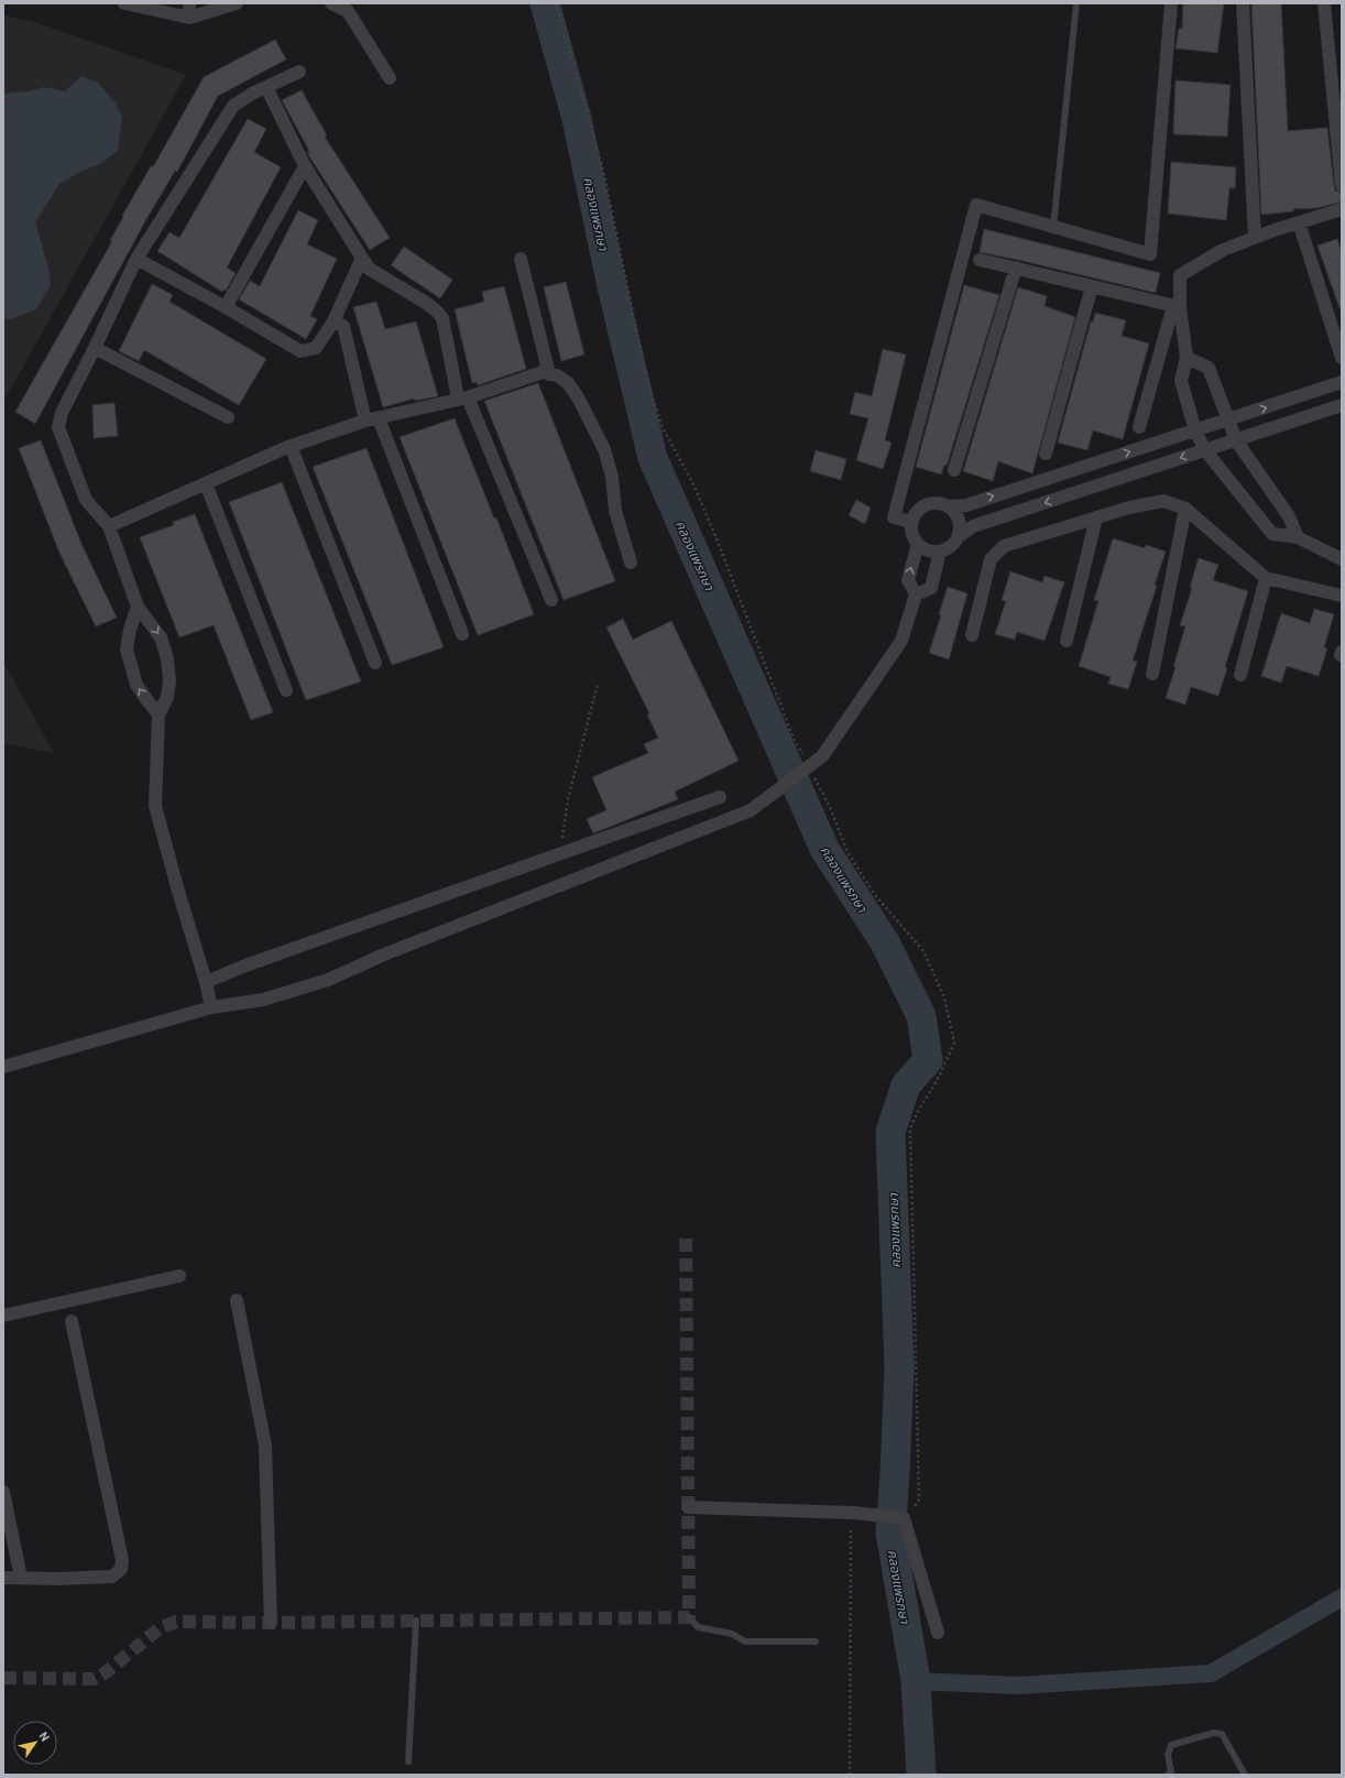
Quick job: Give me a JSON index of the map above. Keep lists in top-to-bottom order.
{
  "water": ["คลองแพรกษา"],
  "north": "top right"
}
